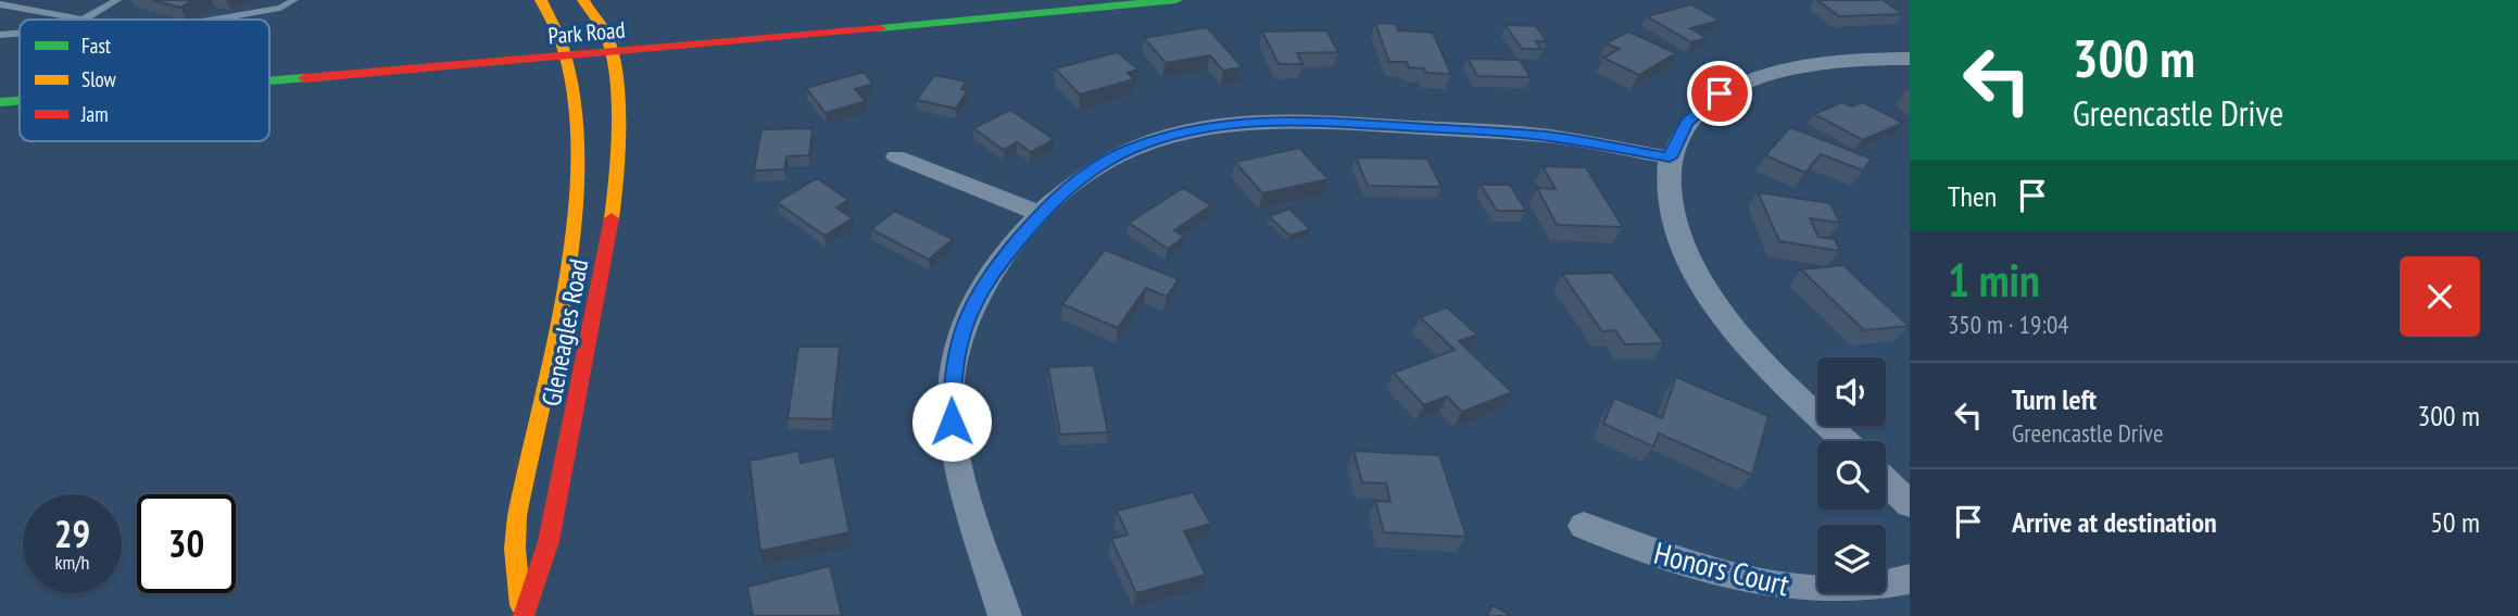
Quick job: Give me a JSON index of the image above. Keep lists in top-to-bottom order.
{
  "streets": {
    "main road": ["Park Road", "Gleneagles Road"],
    "street": ["Honors Court"]
  },
  "crossings": [
    ["Park Road", "Gleneagles Road"]
  ],
  "legend": ["Fast", "Slow", "Jam"],
  "page": {
    "turn": ["300 m", "Greencastle Drive"],
    "then": "Then",
    "heading": ["1 min", "350 m · 19:04"],
    "list": [
      {
        "name": "Turn left",
        "note": "Greencastle Drive",
        "value": "300 m"
      },
      {
        "name": "Arrive at destination",
        "value": "50 m"
      }
    ],
    "speed": "29 km/h",
    "limit": "30"
  }
}
